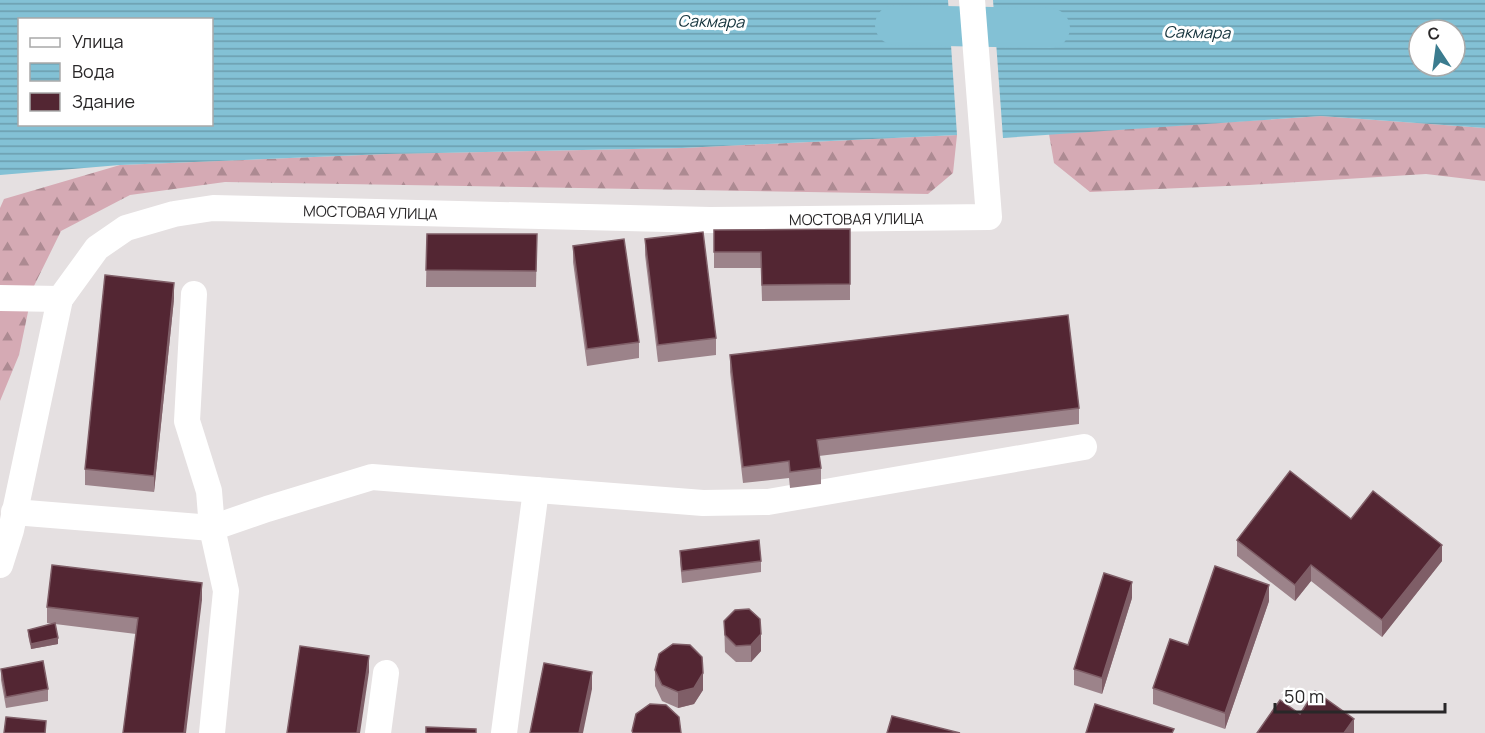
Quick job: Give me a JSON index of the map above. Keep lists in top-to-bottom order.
{
  "streets": {
    "street": ["МОСТОВАЯ УЛИЦА"]
  },
  "water": ["Сакмара"],
  "legend": ["Улица", "Вода", "Здание"],
  "scale_bar": "50 m",
  "north": "top"
}
